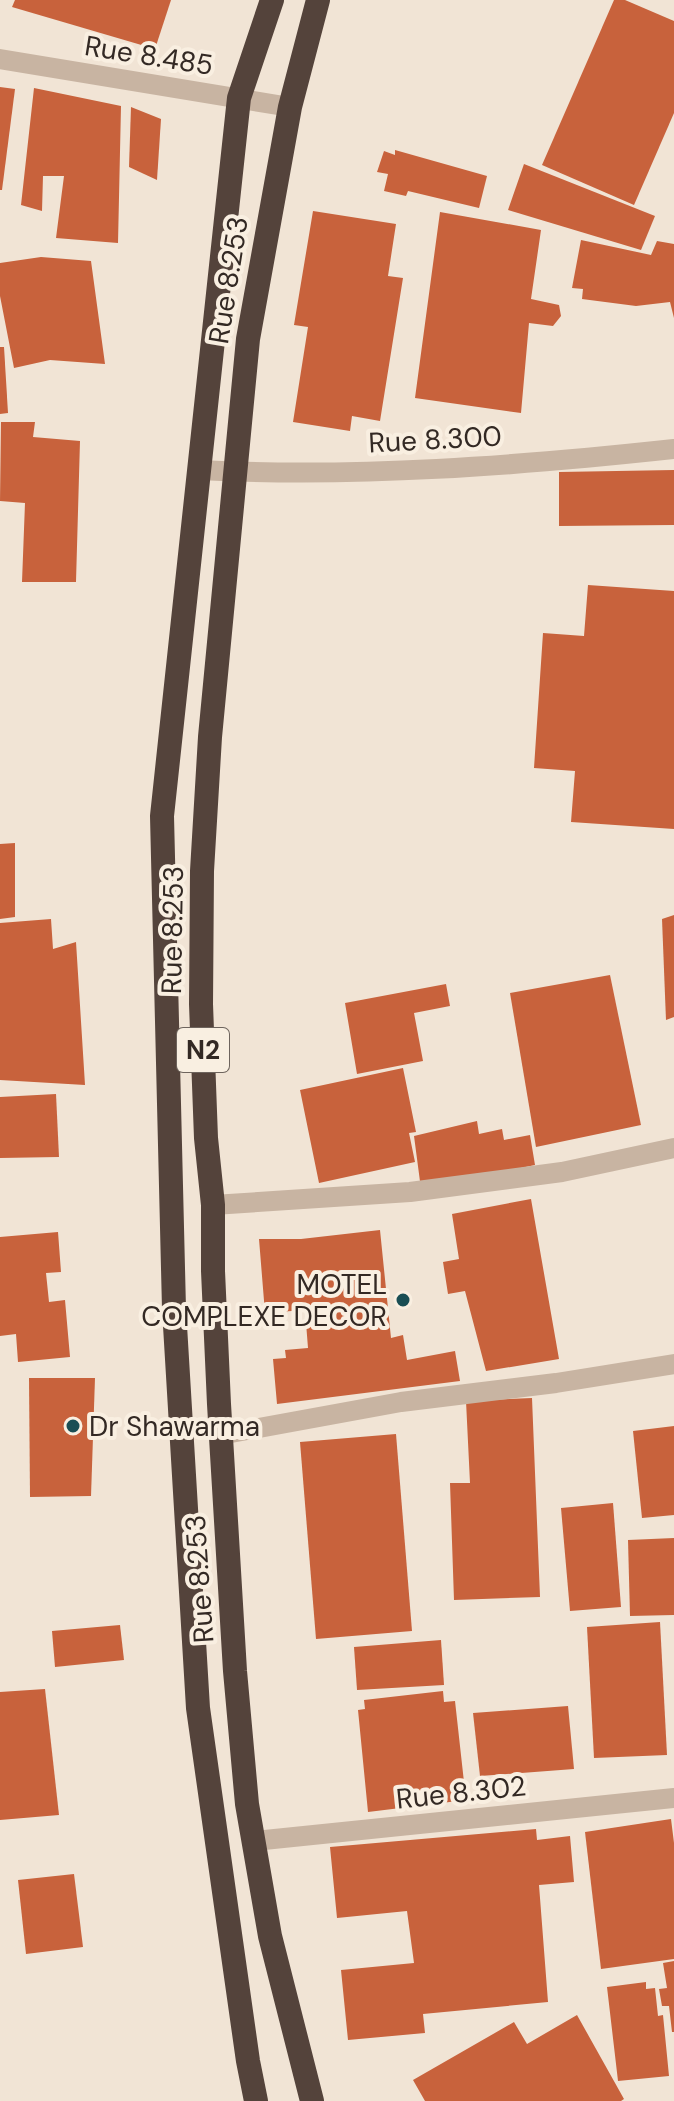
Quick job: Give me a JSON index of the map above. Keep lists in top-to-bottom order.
{
  "streets": {
    "highway": ["Rue 8.253", "N2"],
    "street": ["Rue 8.485", "Rue 8.300", "Rue 8.302"]
  },
  "crossings": [
    ["Rue 8.485", "Rue 8.253"],
    ["Rue 8.253", "Rue 8.300"],
    ["Rue 8.253", "Rue 8.302"]
  ],
  "places": ["MOTEL COMPLEXE DECOR", "Dr Shawarma"]
}
